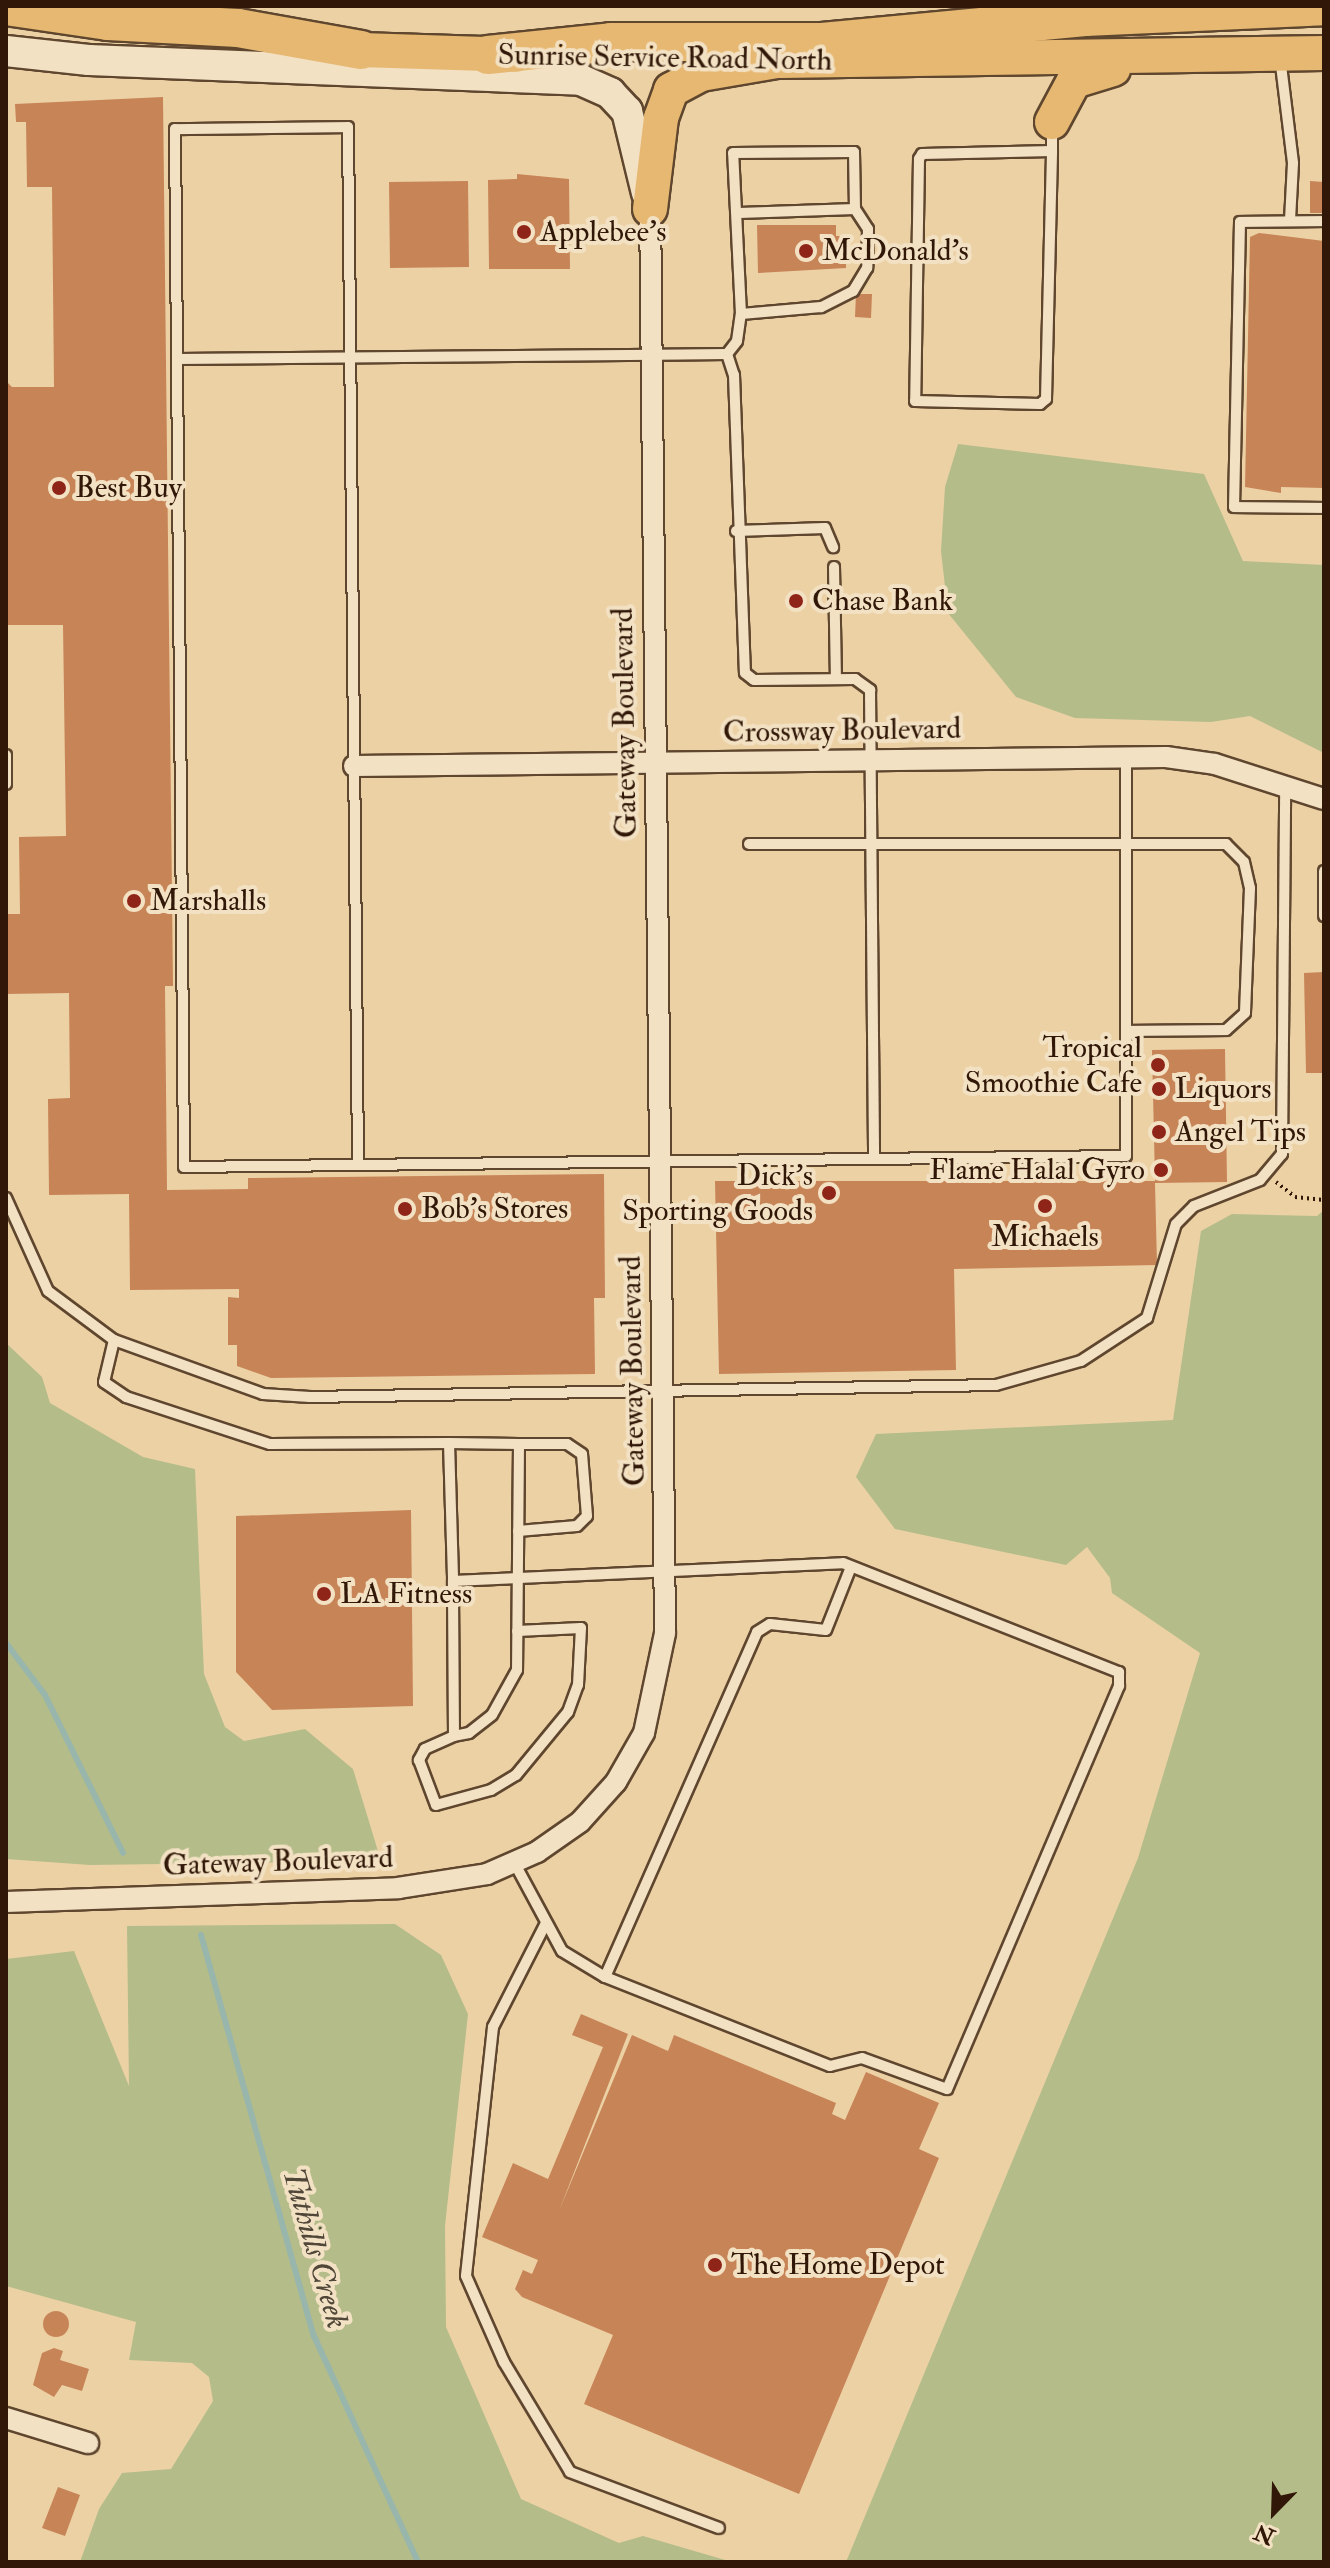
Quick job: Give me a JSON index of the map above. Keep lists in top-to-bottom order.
{
  "streets": {
    "highway": ["Sunrise Service Road North"],
    "street": ["Gateway Boulevard", "Crossway Boulevard"]
  },
  "crossings": [
    ["Gateway Boulevard", "Crossway Boulevard"]
  ],
  "water": ["Tuthills Creek"],
  "places": [
    "Applebee's",
    "McDonald's",
    "Best Buy",
    "Chase Bank",
    "Marshalls",
    "Tropical Smoothie Cafe",
    "Liquors",
    "Angel Tips",
    "Flame Halal Gyro",
    "Dick's Sporting Goods",
    "Michaels",
    "Bob's Stores",
    "LA Fitness",
    "The Home Depot"
  ],
  "north": "bottom left"
}
